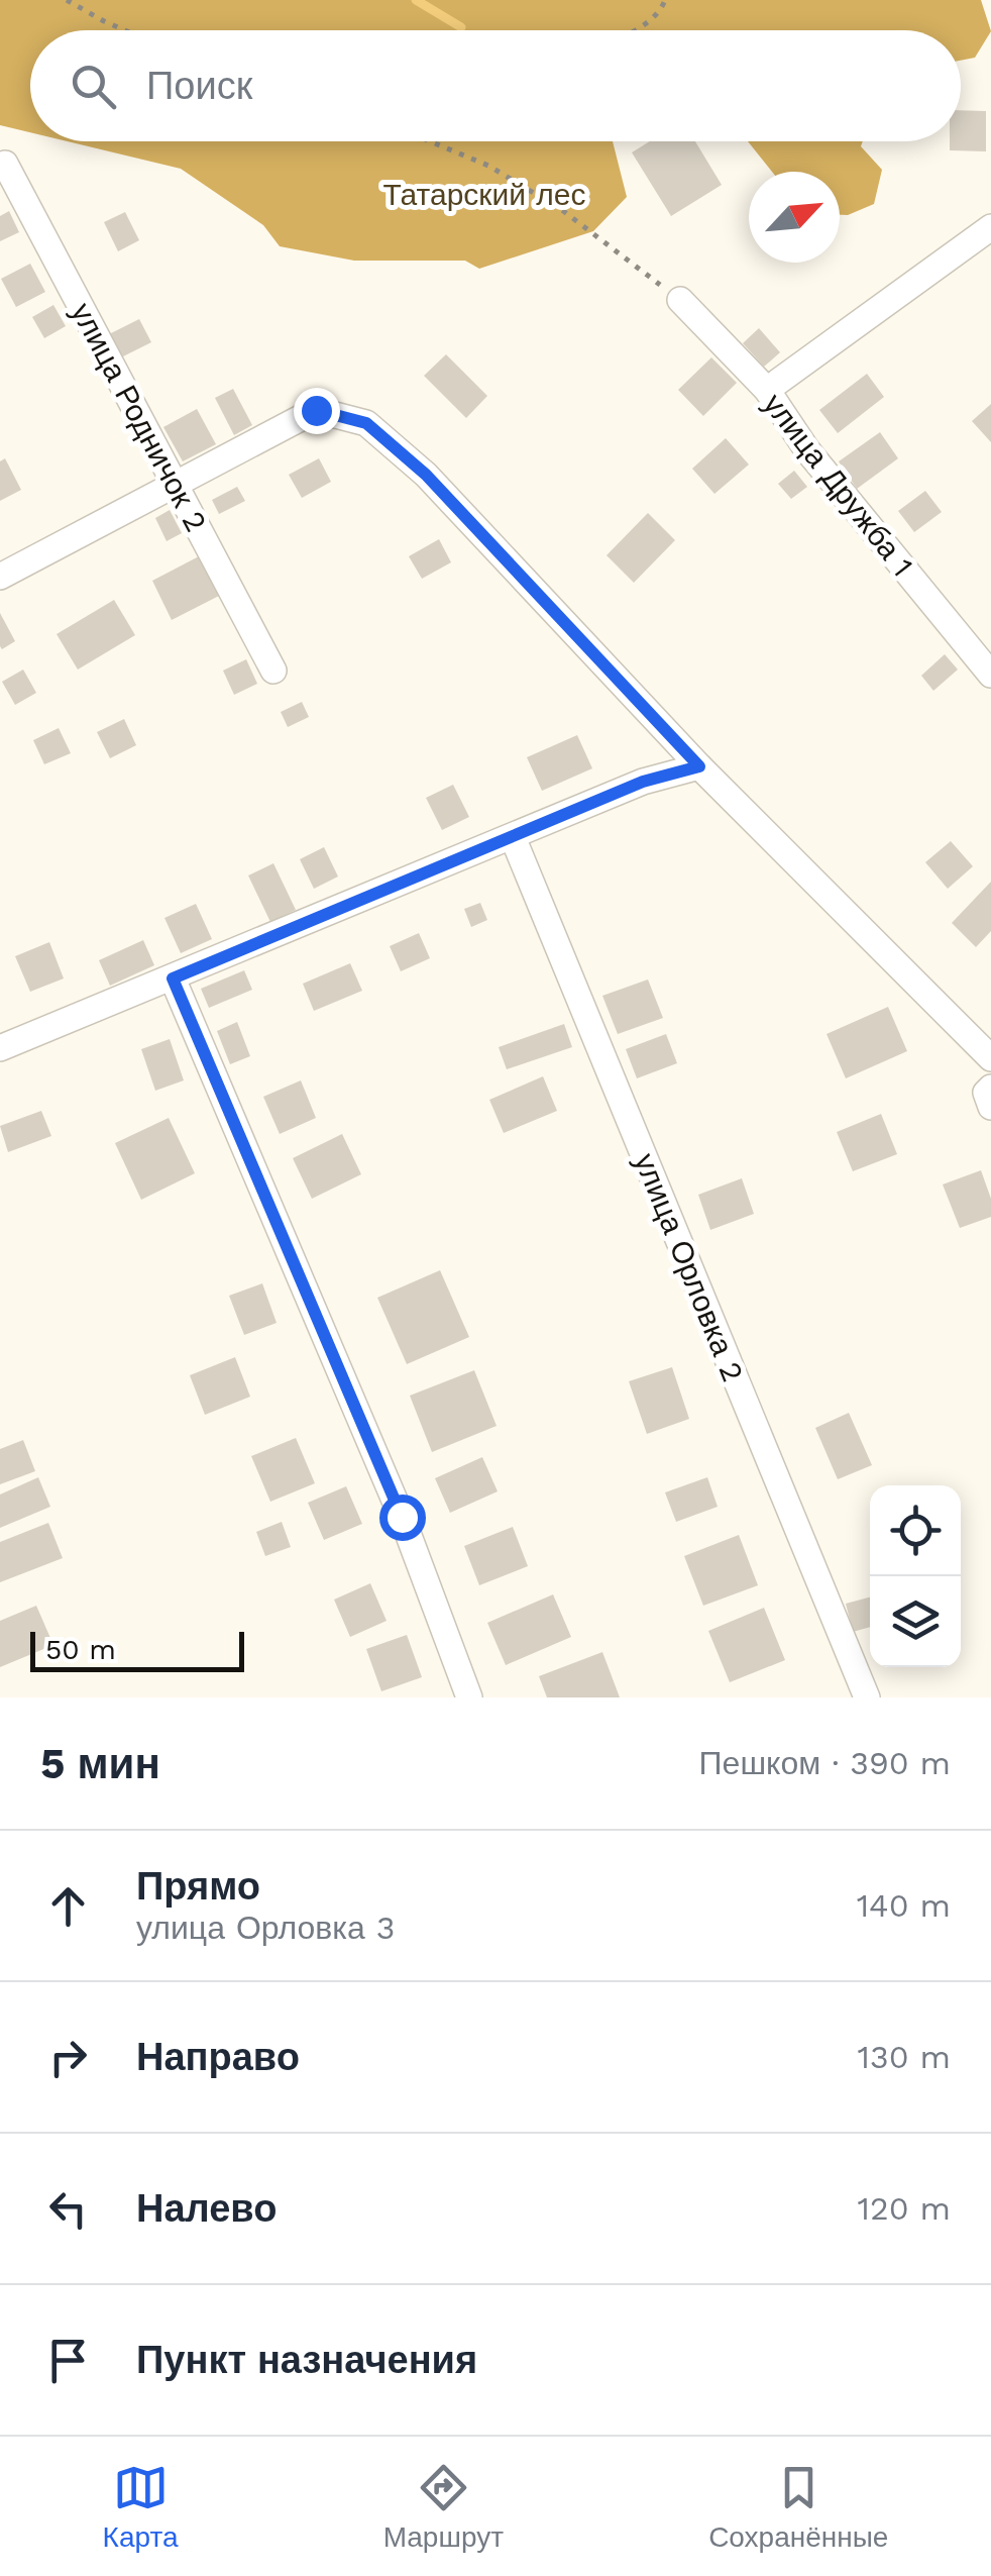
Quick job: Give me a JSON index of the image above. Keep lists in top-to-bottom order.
{
  "streets": {
    "street": ["улица Родничок 2", "улица Дружба 1", "улица Орловка 2"]
  },
  "parks": ["Татарский лес"],
  "scale_bar": "50 m",
  "north": "top right",
  "page": {
    "search": "Поиск",
    "scale": "50 m",
    "heading": ["5 мин", "Пешком · 390 m"],
    "list": [
      ["Прямо", "улица Орловка 3", "140 m"],
      ["Направо", "130 m"],
      ["Налево", "120 m"],
      "Пункт назначения"
    ],
    "nav": ["Карта", "Маршрут", "Сохранённые"]
  }
}
